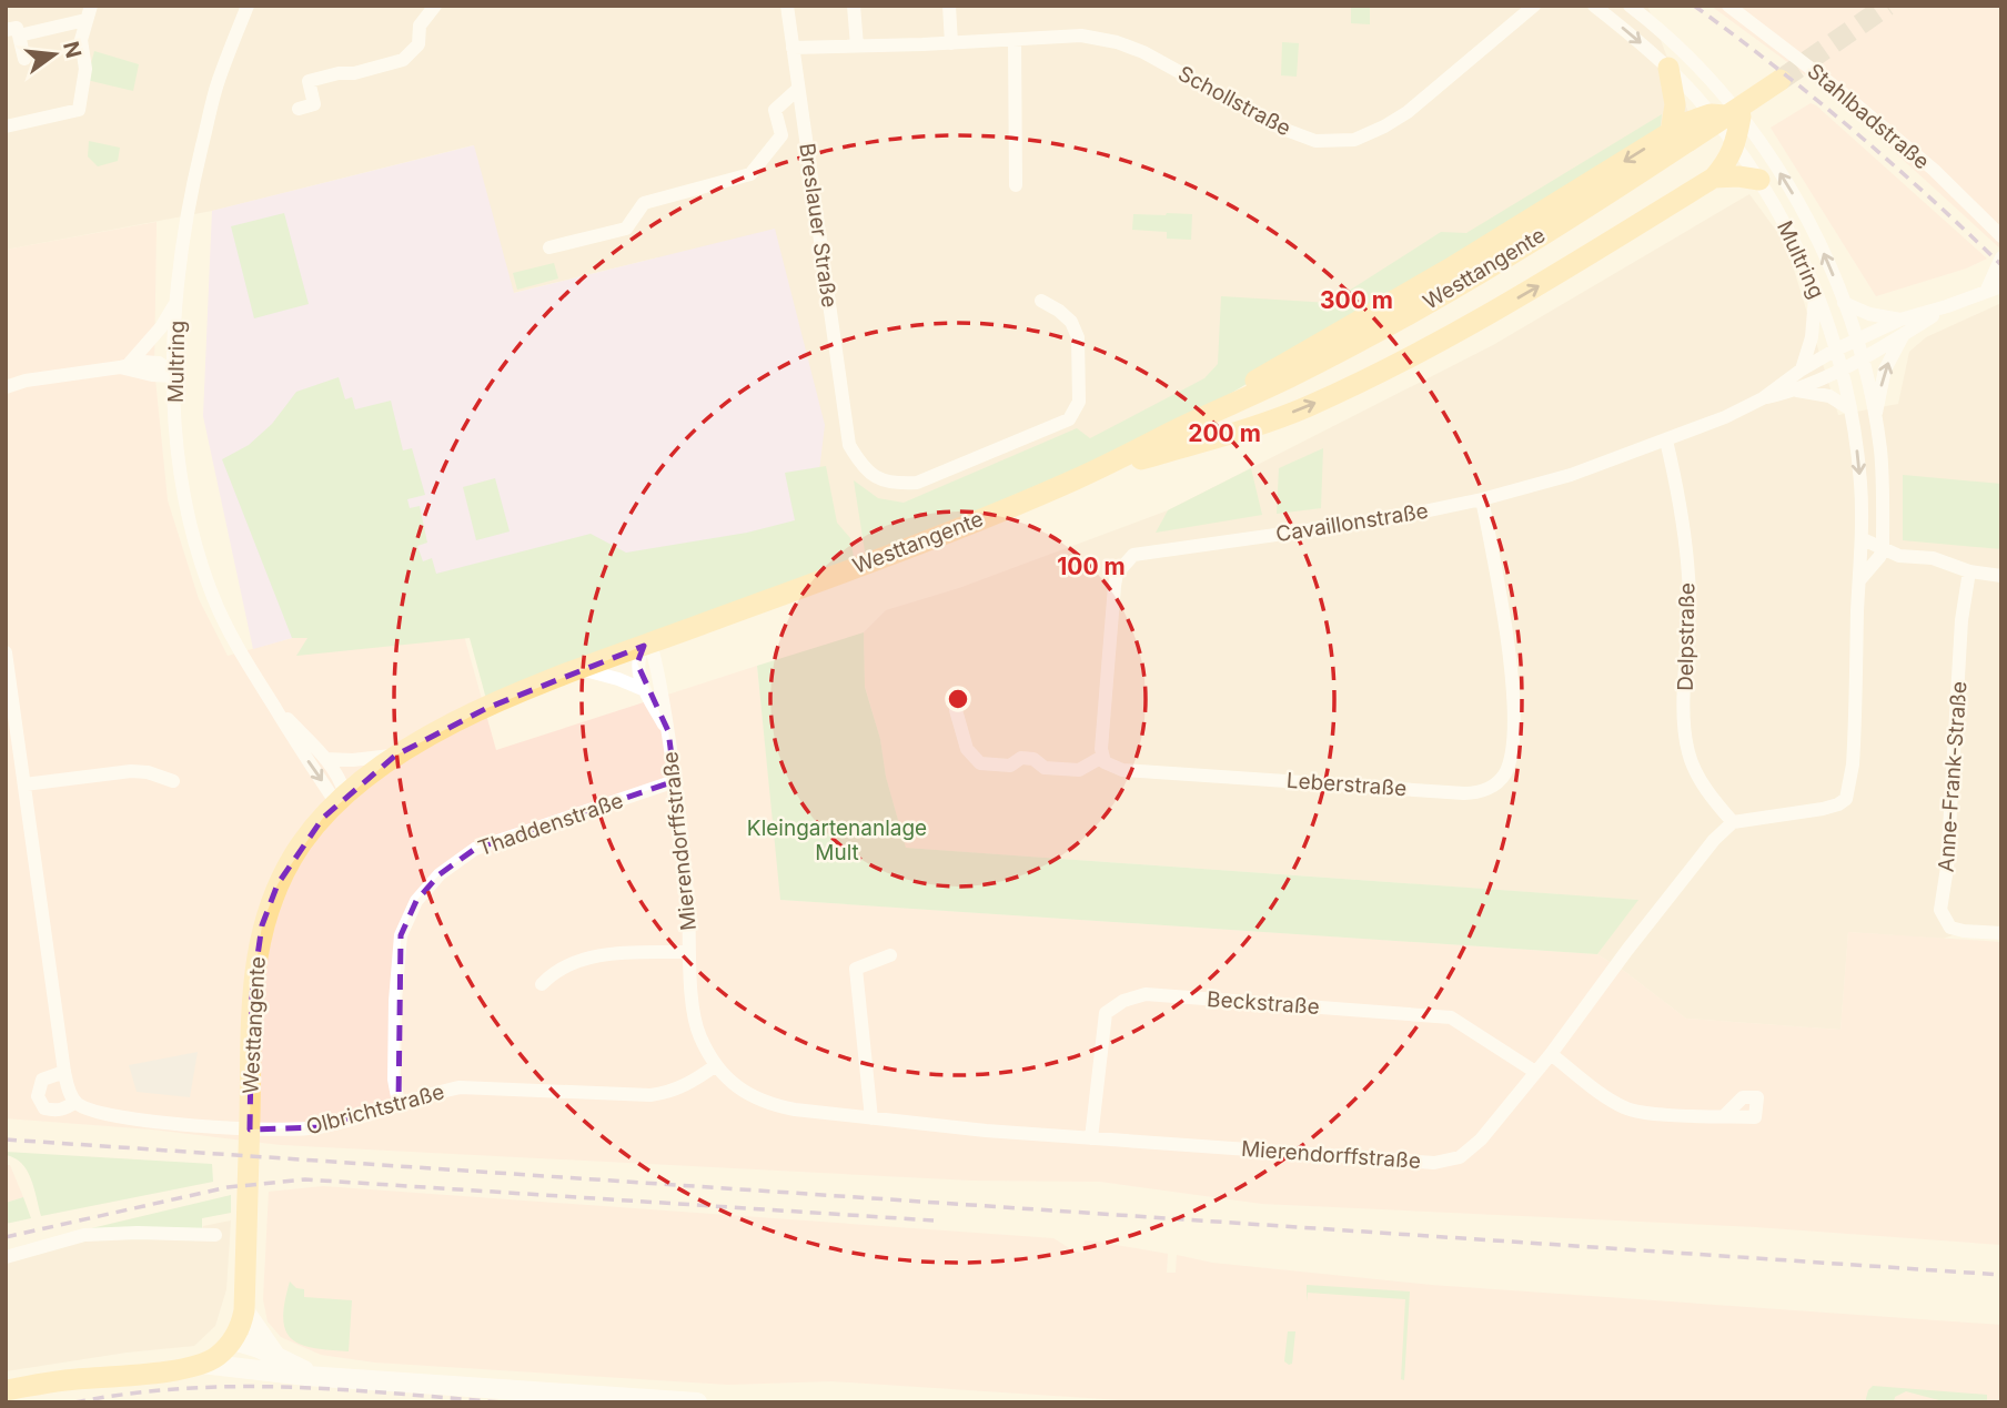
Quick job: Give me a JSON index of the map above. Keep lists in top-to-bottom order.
{
  "streets": {
    "main road": ["Westtangente"],
    "street": [
      "Schollstraße",
      "Stahlbadstraße",
      "Breslauer Straße",
      "Multring",
      "Cavaillonstraße",
      "Delpstraße",
      "Anne-Frank-Straße",
      "Leberstraße",
      "Thaddenstraße",
      "Mierendorffstraße",
      "Beckstraße",
      "Olbrichtstraße"
    ]
  },
  "crossings": [
    ["Schollstraße", "Breslauer Straße"],
    ["Multring", "Westtangente"],
    ["Multring", "Cavaillonstraße"],
    ["Multring", "Delpstraße"],
    ["Multring", "Mierendorffstraße"],
    ["Westtangente", "Mierendorffstraße"],
    ["Cavaillonstraße", "Delpstraße"],
    ["Cavaillonstraße", "Leberstraße"],
    ["Delpstraße", "Mierendorffstraße"],
    ["Thaddenstraße", "Mierendorffstraße"],
    ["Thaddenstraße", "Olbrichtstraße"],
    ["Mierendorffstraße", "Beckstraße"],
    ["Mierendorffstraße", "Olbrichtstraße"]
  ],
  "parks": ["Kleingartenanlage Mult"],
  "north": "right",
  "rings": ["300 m", "200 m", "100 m"]
}
